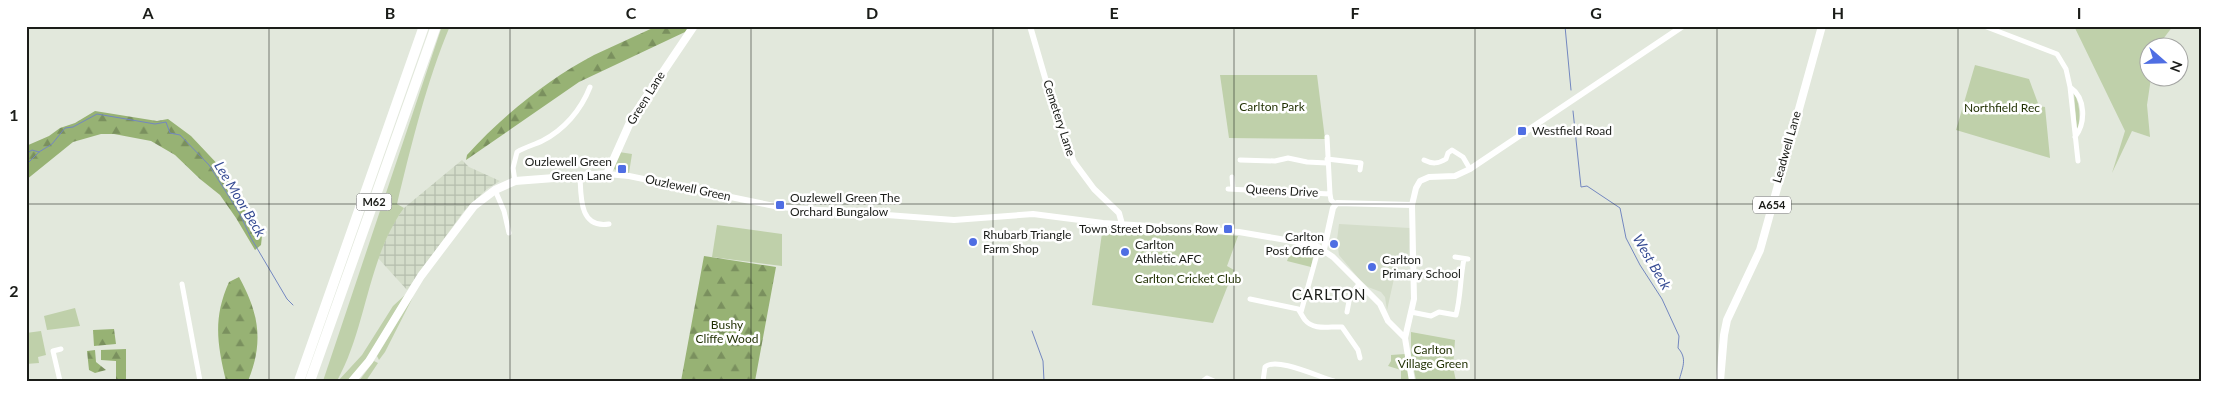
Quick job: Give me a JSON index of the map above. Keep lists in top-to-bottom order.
{
  "streets": {
    "highway": ["M62"],
    "main road": [
      "Green Lane",
      "Leadwell Lane",
      "Ouzlewell Green",
      "A654"
    ],
    "street": ["Cemetery Lane", "Queens Drive"]
  },
  "crossings": [
    ["Green Lane", "Ouzlewell Green"],
    ["Cemetery Lane", "Ouzlewell Green"]
  ],
  "districts": ["CARLTON"],
  "water": ["Lee Moor Beck", "West Beck"],
  "parks": [
    "Carlton Park",
    "Northfield Rec",
    "Carlton Cricket Club",
    "Bushy Cliffe Wood",
    "Carlton Village Green"
  ],
  "places": {
    "transit": [
      "Westfield Road",
      "Ouzlewell Green Green Lane",
      "Ouzlewell Green The Orchard Bungalow",
      "Town Street Dobsons Row"
    ],
    "other": [
      "Rhubarb Triangle Farm Shop",
      "Carlton Post Office",
      "Carlton Athletic AFC",
      "Carlton Primary School"
    ]
  },
  "north": "right",
  "grid": {
    "columns": [
      "A",
      "B",
      "C",
      "D",
      "E",
      "F",
      "G",
      "H",
      "I"
    ],
    "rows": ["1", "2"]
  }
}
